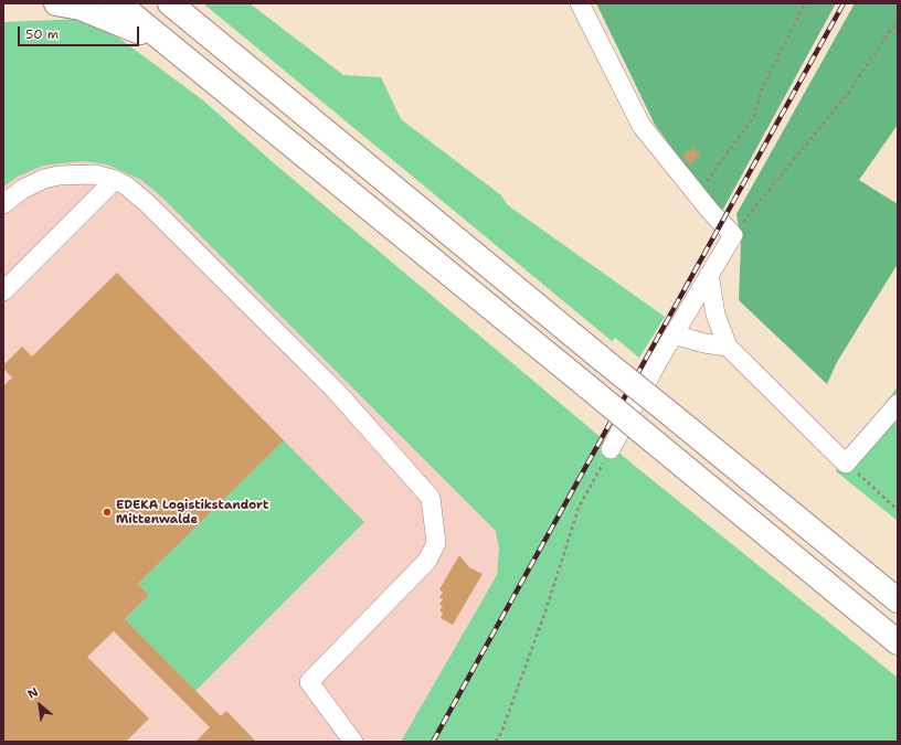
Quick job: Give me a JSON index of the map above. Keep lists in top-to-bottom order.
{
  "places": ["EDEKA Logistikstandort Mittenwalde"],
  "scale_bar": "50 m",
  "north": "top left"
}
